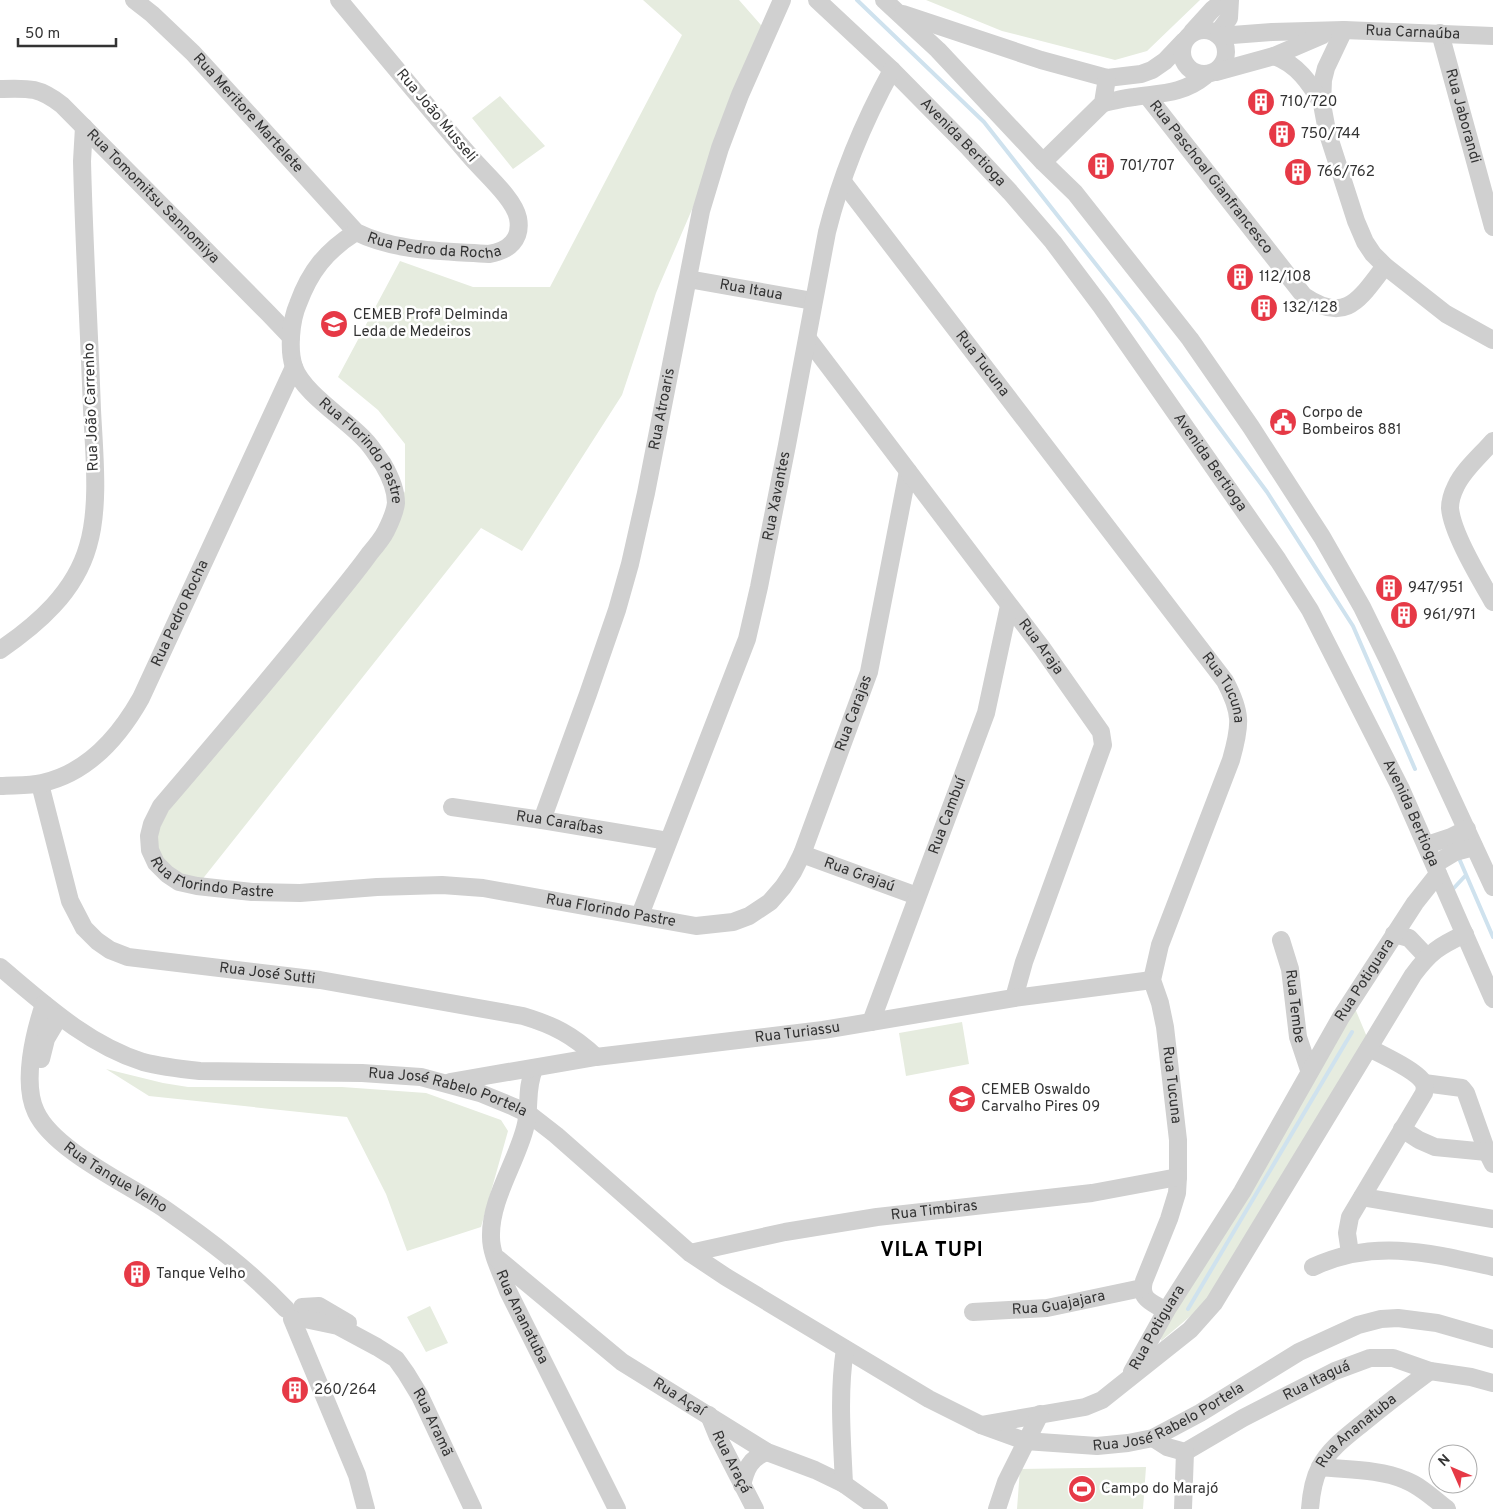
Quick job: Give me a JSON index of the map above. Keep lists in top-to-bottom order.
{
  "streets": {
    "street": [
      "Rua Carnaúba",
      "Rua Meritore Martelete",
      "Rua João Musseli",
      "Rua Jaborandi",
      "Avenida Bertioga",
      "Rua Paschoal Gianfrancesco",
      "Rua Tomomitsu Sannomiya",
      "Rua Pedro da Rocha",
      "Rua Itaua",
      "Rua Tucuna",
      "Rua João Carrenho",
      "Rua Atroaris",
      "Rua Florindo Pastre",
      "Rua Xavantes",
      "Rua Pedro Rocha",
      "Rua Araja",
      "Rua Carajas",
      "Rua Cambuí",
      "Rua Caraíbas",
      "Rua Grajaú",
      "Rua José Sutti",
      "Rua Potiguara",
      "Rua Tembe",
      "Rua Turiassu",
      "Rua José Rabelo Portela",
      "Rua Tanque Velho",
      "Rua Timbiras",
      "Rua Guajajara",
      "Rua Ananatuba",
      "Rua Itaguá",
      "Rua Açaí",
      "Rua Aramã",
      "Rua Araçá"
    ]
  },
  "crossings": [
    ["Rua Carnaúba", "Rua Jaborandi"],
    ["Rua Meritore Martelete", "Rua Pedro da Rocha"],
    ["Rua João Musseli", "Rua Pedro da Rocha"],
    ["Avenida Bertioga", "Rua Xavantes"],
    ["Avenida Bertioga", "Rua Potiguara"],
    ["Rua Tomomitsu Sannomiya", "Rua Pedro da Rocha"],
    ["Rua Tomomitsu Sannomiya", "Rua João Carrenho"],
    ["Rua Pedro da Rocha", "Rua Florindo Pastre"],
    ["Rua Pedro da Rocha", "Rua Pedro Rocha"],
    ["Rua Itaua", "Rua Atroaris"],
    ["Rua Itaua", "Rua Xavantes"],
    ["Rua Tucuna", "Rua Xavantes"],
    ["Rua Tucuna", "Rua Turiassu"],
    ["Rua Tucuna", "Rua Timbiras"],
    ["Rua Tucuna", "Rua Guajajara"],
    ["Rua Atroaris", "Rua Caraíbas"],
    ["Rua Florindo Pastre", "Rua Xavantes"],
    ["Rua Florindo Pastre", "Rua Pedro Rocha"],
    ["Rua Florindo Pastre", "Rua Carajas"],
    ["Rua Xavantes", "Rua Araja"],
    ["Rua Xavantes", "Rua Caraíbas"],
    ["Rua Pedro Rocha", "Rua José Sutti"],
    ["Rua Araja", "Rua Carajas"],
    ["Rua Araja", "Rua Cambuí"],
    ["Rua Araja", "Rua Turiassu"],
    ["Rua Carajas", "Rua Grajaú"],
    ["Rua Cambuí", "Rua Grajaú"],
    ["Rua Cambuí", "Rua Turiassu"],
    ["Rua José Sutti", "Rua Turiassu"],
    ["Rua Potiguara", "Rua Tembe"],
    ["Rua Turiassu", "Rua José Rabelo Portela"],
    ["Rua Turiassu", "Rua Ananatuba"],
    ["Rua José Rabelo Portela", "Rua Tanque Velho"],
    ["Rua José Rabelo Portela", "Rua Timbiras"],
    ["Rua José Rabelo Portela", "Rua Ananatuba"],
    ["Rua Tanque Velho", "Rua Aramã"],
    ["Rua Ananatuba", "Rua Itaguá"],
    ["Rua Ananatuba", "Rua Açaí"],
    ["Rua Açaí", "Rua Araçá"]
  ],
  "districts": ["VILA TUPI"],
  "places": {
    "building": [
      "710/720",
      "750/744",
      "701/707",
      "766/762",
      "112/108",
      "132/128",
      "947/951",
      "961/971",
      "Tanque Velho",
      "260/264"
    ],
    "school or university": ["CEMEB Profª Delminda Leda de Medeiros", "CEMEB Oswaldo Carvalho Pires 09"],
    "public building": ["Corpo de Bombeiros 881"],
    "sports": ["Campo do Marajó"]
  },
  "scale_bar": "50 m",
  "north": "top left"
}
